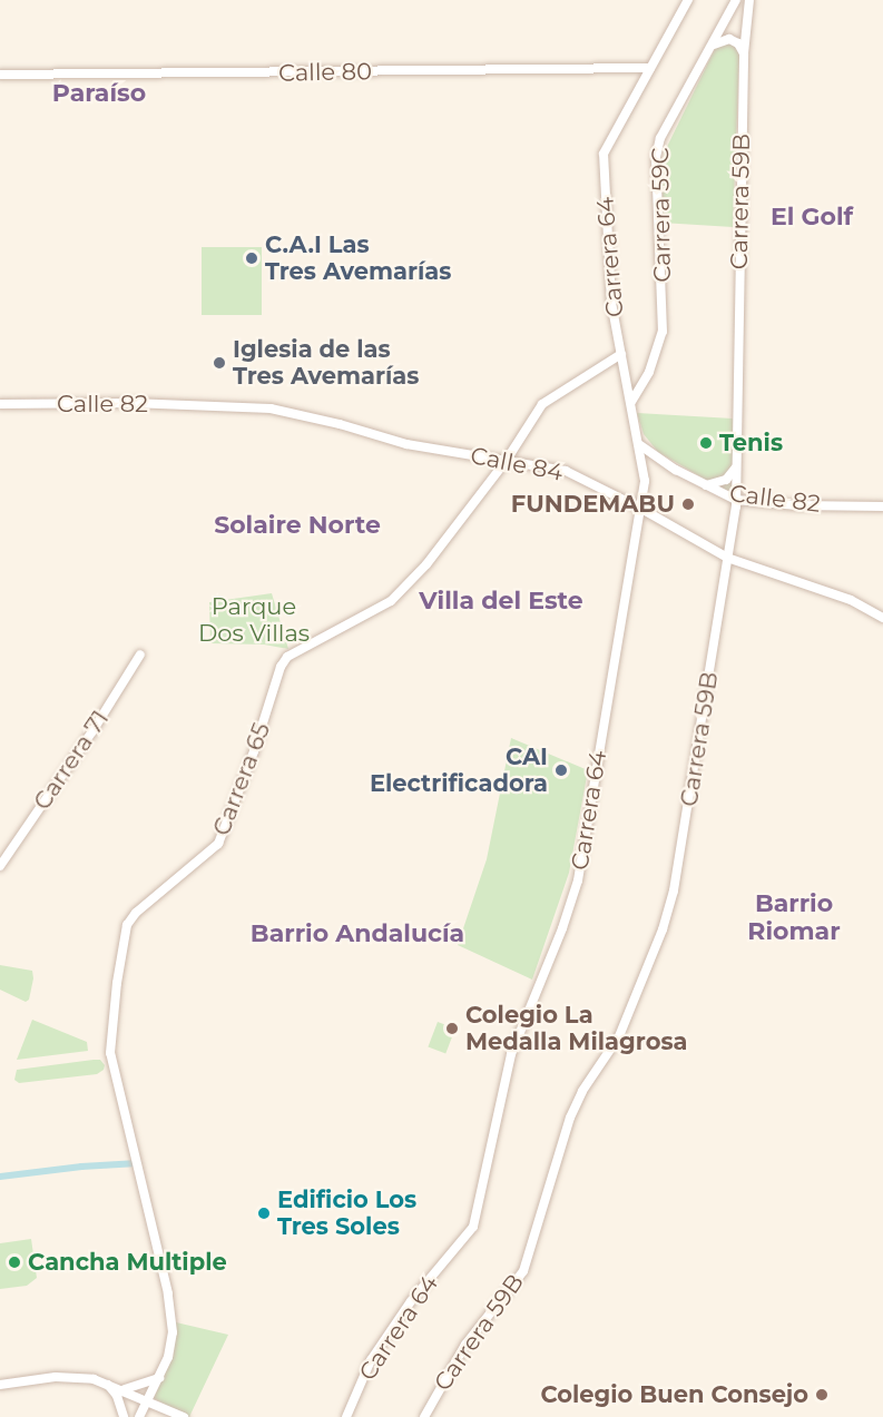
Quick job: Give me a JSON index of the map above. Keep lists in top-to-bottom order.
{
  "streets": {
    "street": [
      "Calle 80",
      "Carrera 59B",
      "Carrera 59C",
      "Carrera 64",
      "Calle 82",
      "Calle 84",
      "Carrera 71",
      "Carrera 65"
    ]
  },
  "crossings": [
    ["Calle 80", "Carrera 64"],
    ["Carrera 59B", "Calle 82"],
    ["Carrera 59B", "Calle 84"],
    ["Carrera 59C", "Carrera 64"],
    ["Carrera 64", "Calle 82"],
    ["Carrera 64", "Calle 84"],
    ["Carrera 64", "Carrera 65"],
    ["Calle 82", "Calle 84"],
    ["Calle 84", "Carrera 65"]
  ],
  "districts": [
    "Paraíso",
    "El Golf",
    "Solaire Norte",
    "Villa del Este",
    "Barrio Riomar",
    "Barrio Andalucía"
  ],
  "parks": ["Parque Dos Villas"],
  "places": [
    "C.A.I Las Tres Avemarías",
    "Iglesia de las Tres Avemarías",
    "Tenis",
    "FUNDEMABU",
    "CAI Electrificadora",
    "Colegio La Medalla Milagrosa",
    "Edificio Los Tres Soles",
    "Cancha Multiple",
    "Colegio Buen Consejo"
  ]
}
